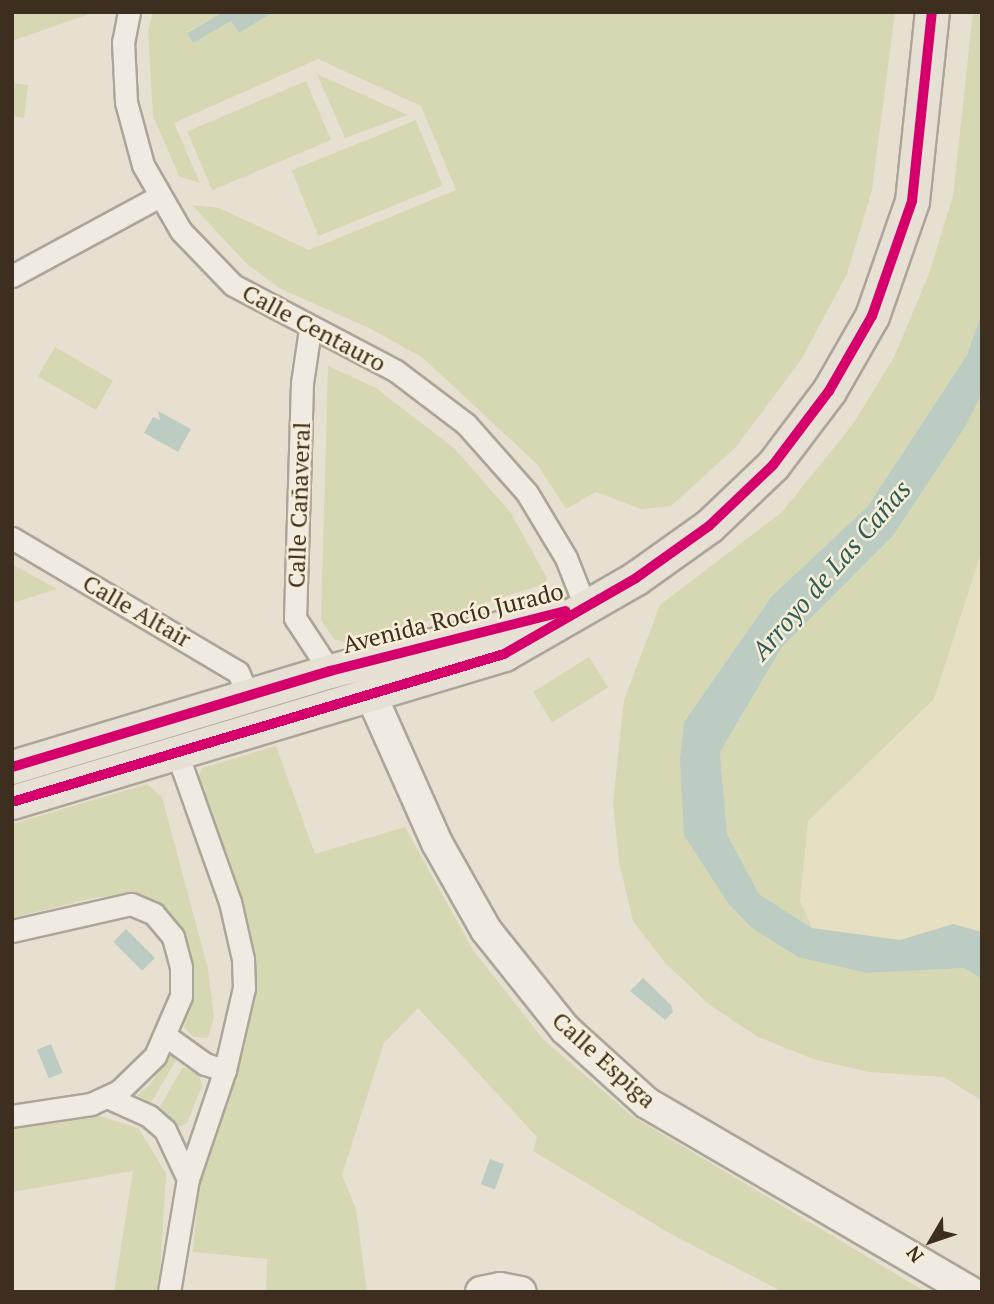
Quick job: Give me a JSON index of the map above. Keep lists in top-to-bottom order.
{
  "streets": {
    "main road": ["Avenida Rocío Jurado"],
    "street": [
      "Calle Centauro",
      "Calle Cañaveral",
      "Calle Altair",
      "Calle Espiga"
    ]
  },
  "crossings": [
    ["Calle Centauro", "Calle Cañaveral"],
    ["Calle Centauro", "Avenida Rocío Jurado"],
    ["Calle Cañaveral", "Avenida Rocío Jurado"],
    ["Calle Altair", "Avenida Rocío Jurado"],
    ["Avenida Rocío Jurado", "Calle Espiga"]
  ],
  "water": ["Arroyo de Las Cañas"],
  "north": "bottom left"
}
